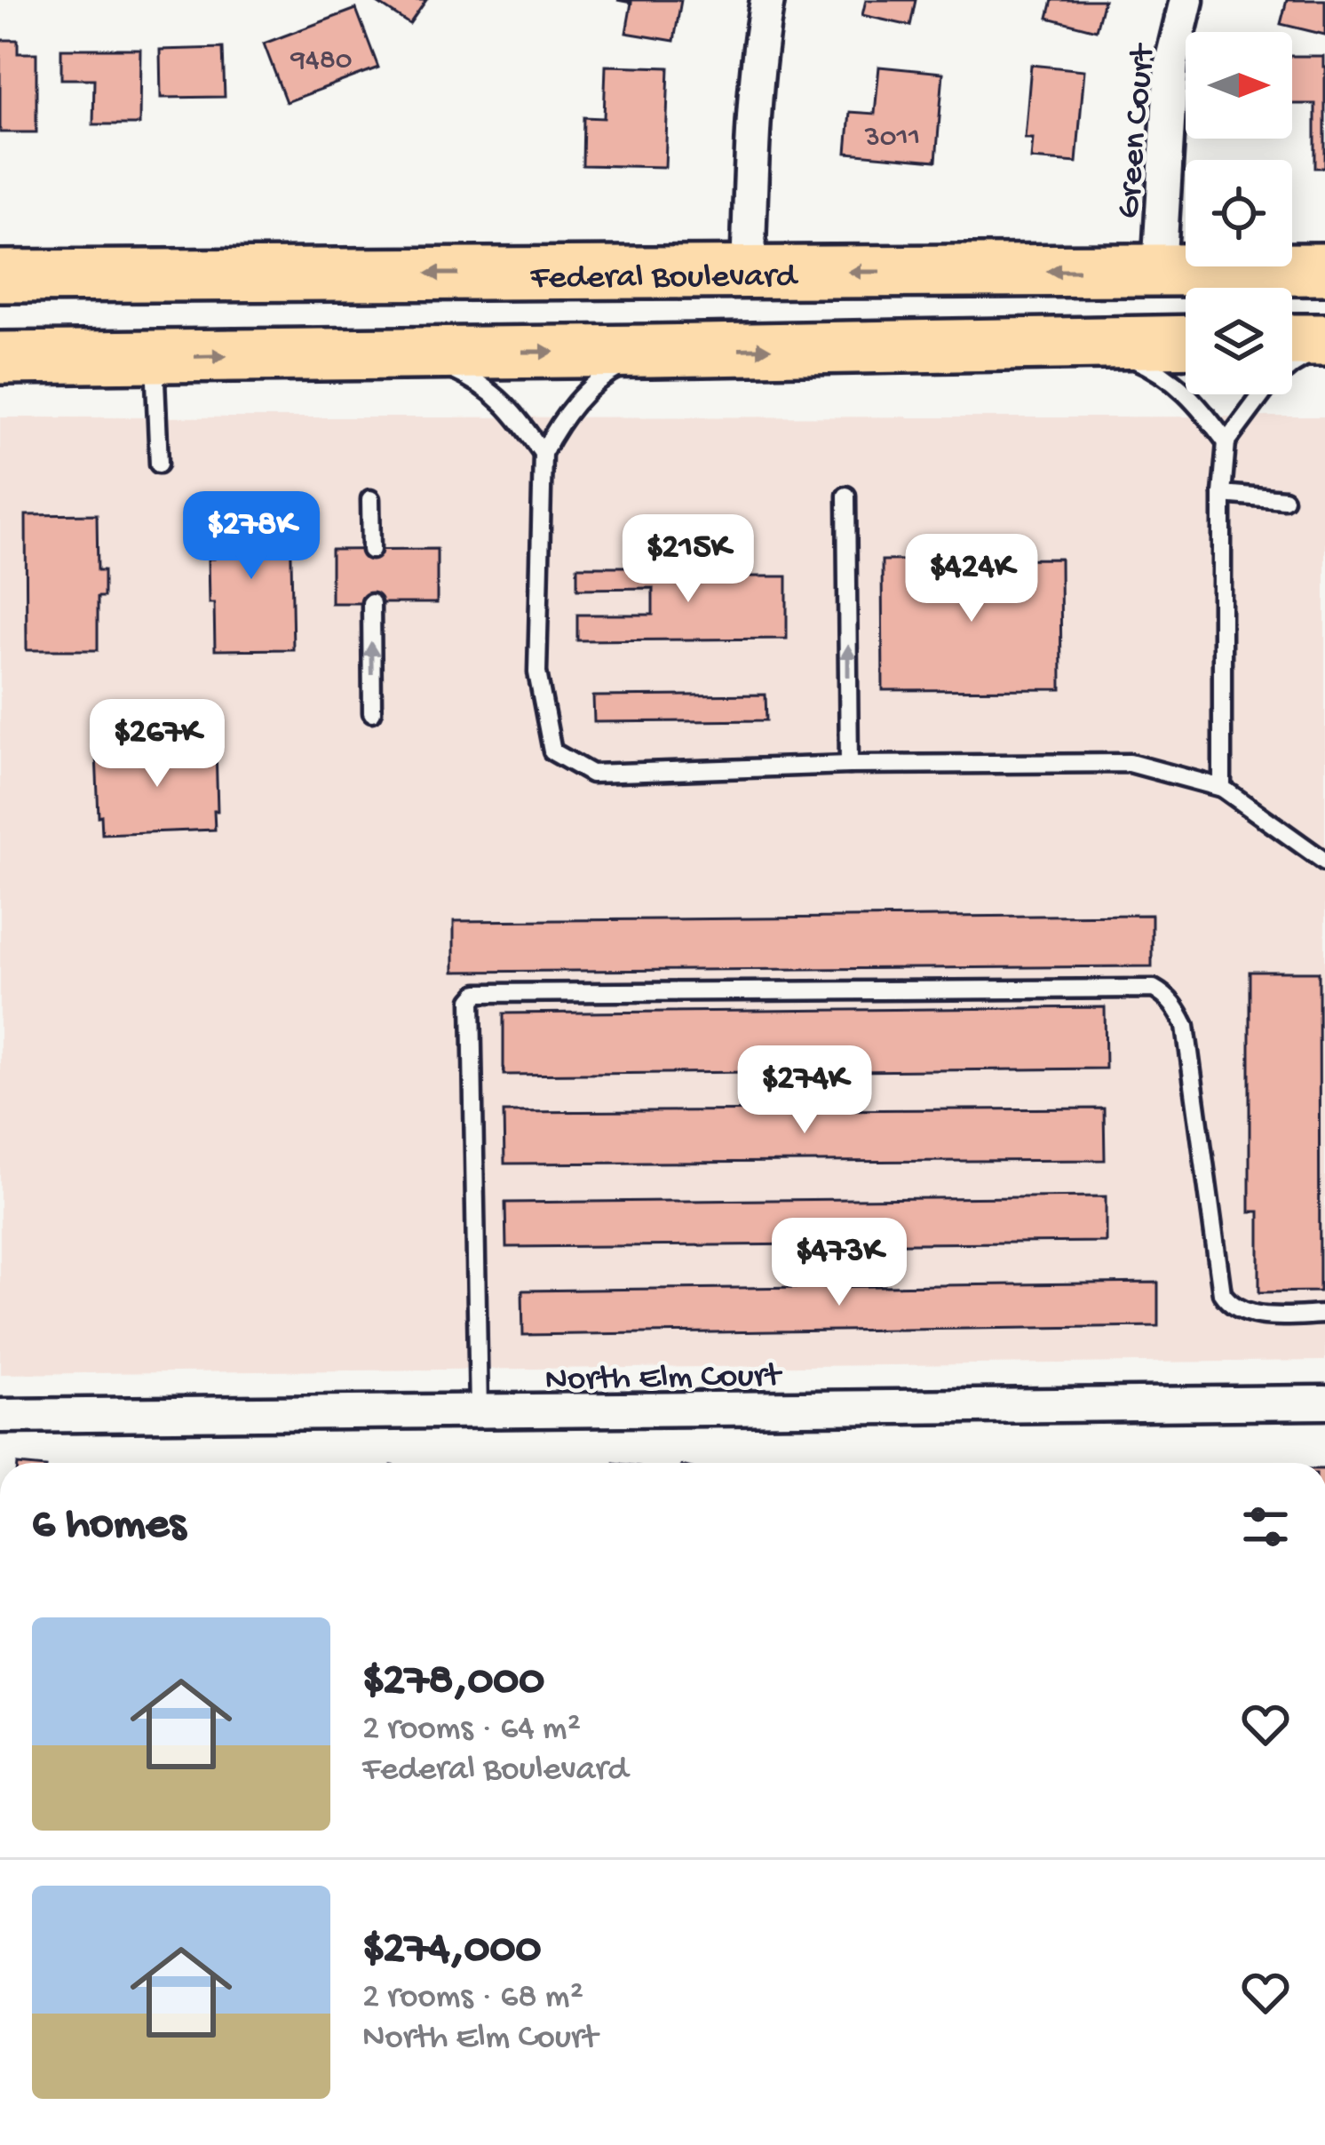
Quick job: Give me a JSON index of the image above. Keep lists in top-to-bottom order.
{
  "streets": {
    "main road": ["Federal Boulevard"],
    "street": ["Green Court", "North Elm Court"]
  },
  "crossings": [
    ["Green Court", "Federal Boulevard"]
  ],
  "house_numbers": ["9480", "3011"],
  "north": "right",
  "page": {
    "price": [
      "$278K",
      "$215K",
      "$424K",
      "$267K",
      "$274K",
      "$473K"
    ],
    "heading": "6 homes",
    "list": [
      {
        "name": "$278,000",
        "note": "2 rooms · 64 m² · Federal Boulevard"
      },
      {
        "name": "$274,000",
        "note": "2 rooms · 68 m² · North Elm Court"
      }
    ]
  }
}
